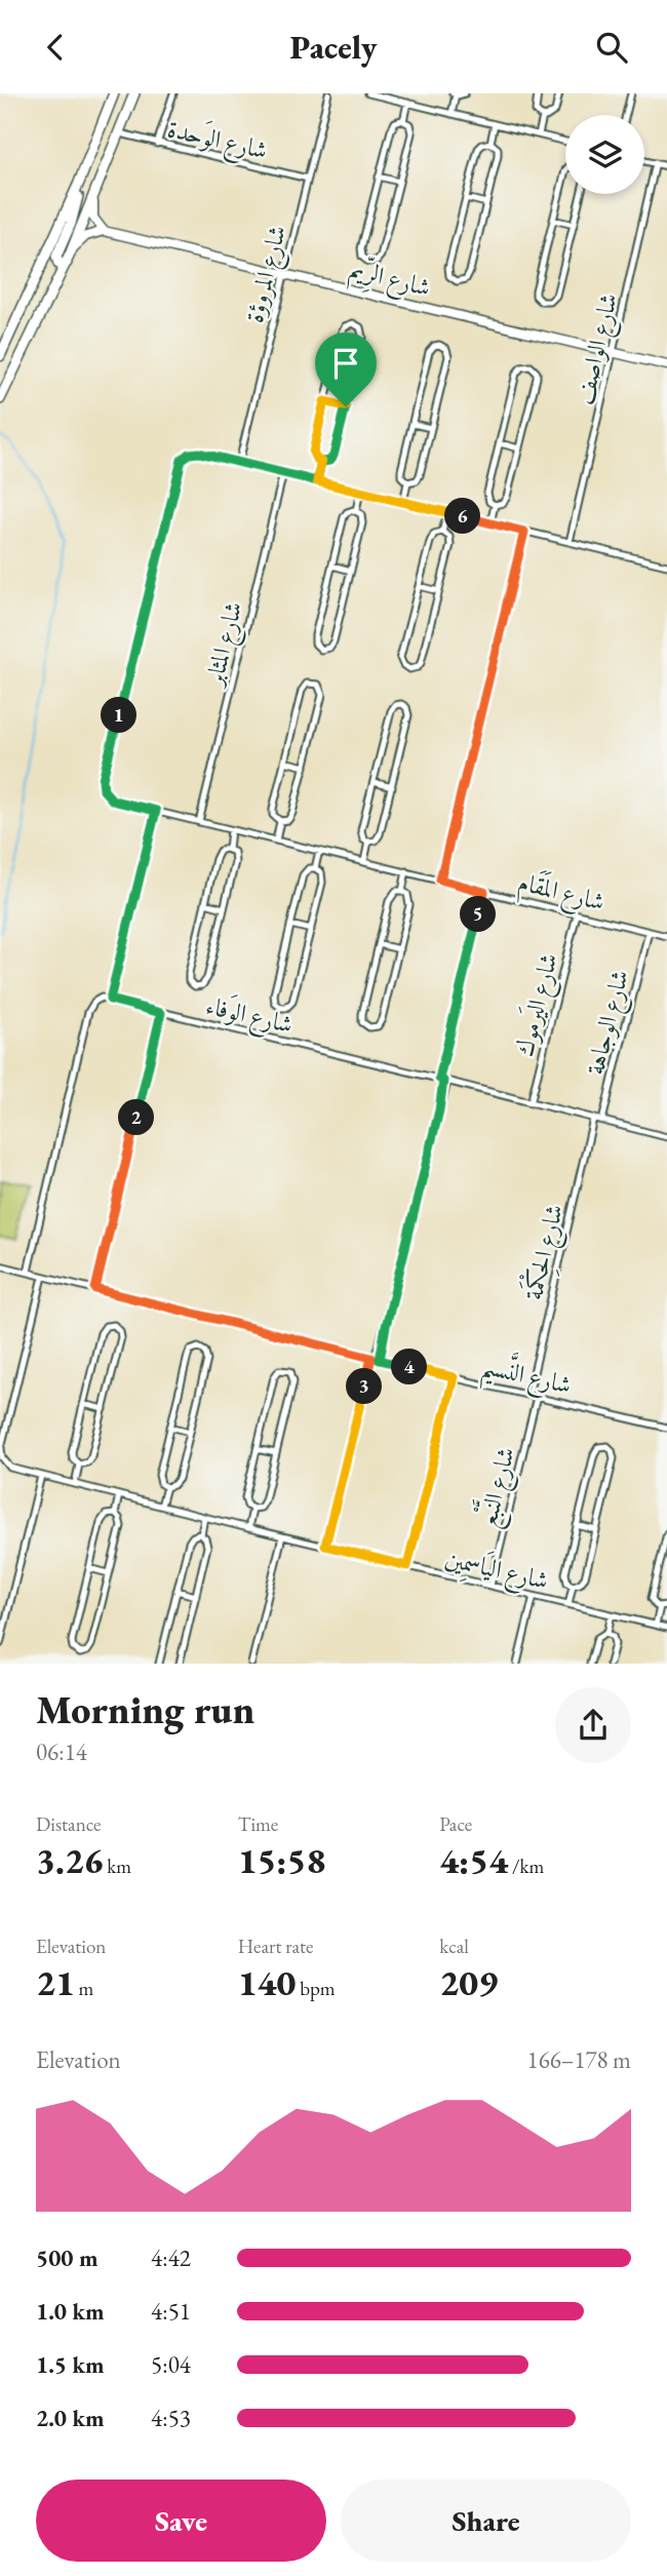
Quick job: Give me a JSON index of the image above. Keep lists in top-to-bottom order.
{
  "streets": {
    "street": [
      "شارع الوَحدة",
      "شارع المروؤة",
      "شارع الرِّيم",
      "شارع الواصف",
      "شارع المثابر",
      "شارع المَقَام",
      "شارع اليَرموك",
      "شارع الوَفاء",
      "شارع الوجاهة",
      "شارع الحِكْمَة",
      "شارع النَّسيم",
      "شارع النَّبْع",
      "شارع اليَاسمِين"
    ]
  },
  "crossings": [
    ["شارع الوَحدة", "شارع المروؤة"],
    ["شارع المروؤة", "شارع الرِّيم"],
    ["شارع المروؤة", "شارع المَقَام"],
    ["شارع الرِّيم", "شارع الواصف"],
    ["شارع الواصف", "شارع المَقَام"],
    ["شارع المثابر", "شارع المَقَام"],
    ["شارع المَقَام", "شارع اليَرموك"],
    ["شارع المَقَام", "شارع الوجاهة"],
    ["شارع اليَرموك", "شارع الوَفاء"],
    ["شارع الوَفاء", "شارع الوجاهة"],
    ["شارع الوَفاء", "شارع الحِكْمَة"],
    ["شارع الحِكْمَة", "شارع النَّسيم"],
    ["شارع النَّسيم", "شارع النَّبْع"],
    ["شارع النَّسيم", "شارع اليَاسمِين"],
    ["شارع النَّبْع", "شارع اليَاسمِين"]
  ],
  "page": {
    "header": "Pacely",
    "pins": [
      "6",
      "1",
      "5",
      "2",
      "4",
      "3"
    ],
    "heading": ["Morning run", "06:14"],
    "stats": [
      ["Distance", "3.26 km"],
      ["Time", "15:58"],
      ["Pace", "4:54 /km"],
      ["Elevation", "21 m"],
      ["Heart rate", "140 bpm"],
      ["kcal", "209"]
    ],
    "chart": ["Elevation", "166–178 m"],
    "list": [
      {
        "name": "500 m",
        "note": "4:42"
      },
      {
        "name": "1.0 km",
        "note": "4:51"
      },
      {
        "name": "1.5 km",
        "note": "5:04"
      },
      {
        "name": "2.0 km",
        "note": "4:53"
      }
    ],
    "buttons": ["Save", "Share"]
  }
}
